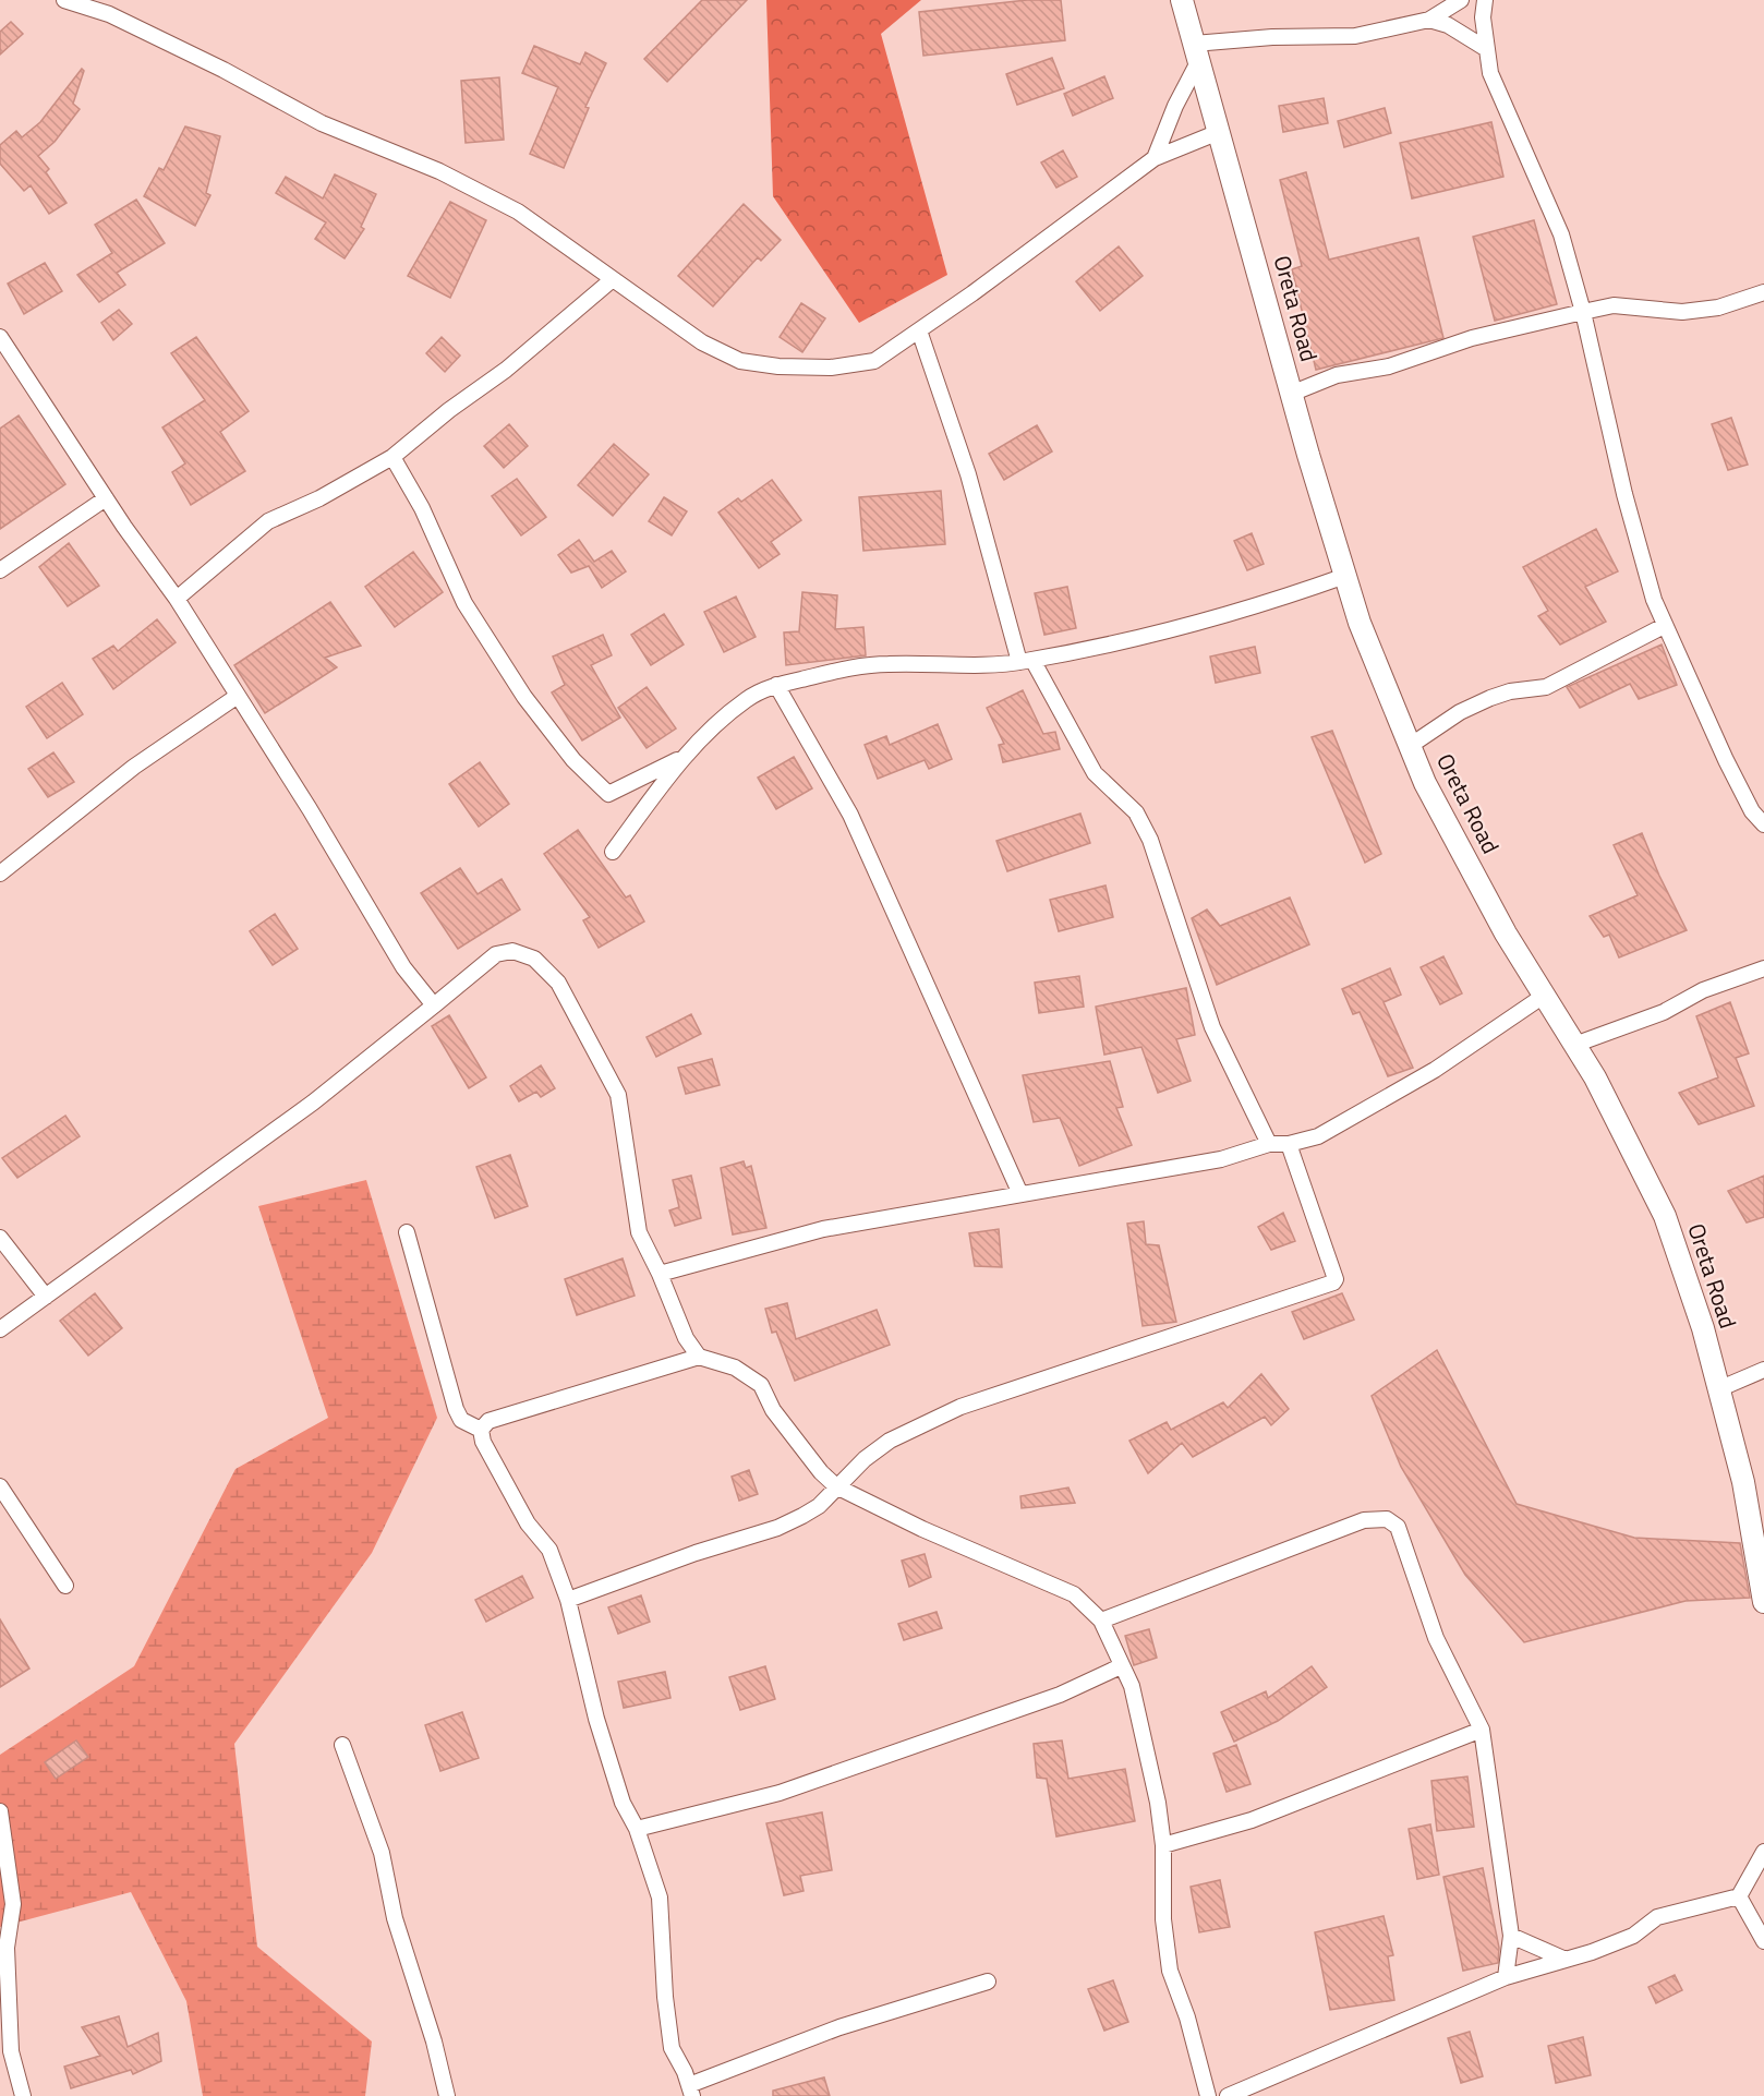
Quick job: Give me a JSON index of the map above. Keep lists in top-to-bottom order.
{
  "streets": {
    "street": ["Oreta Road"]
  }
}
